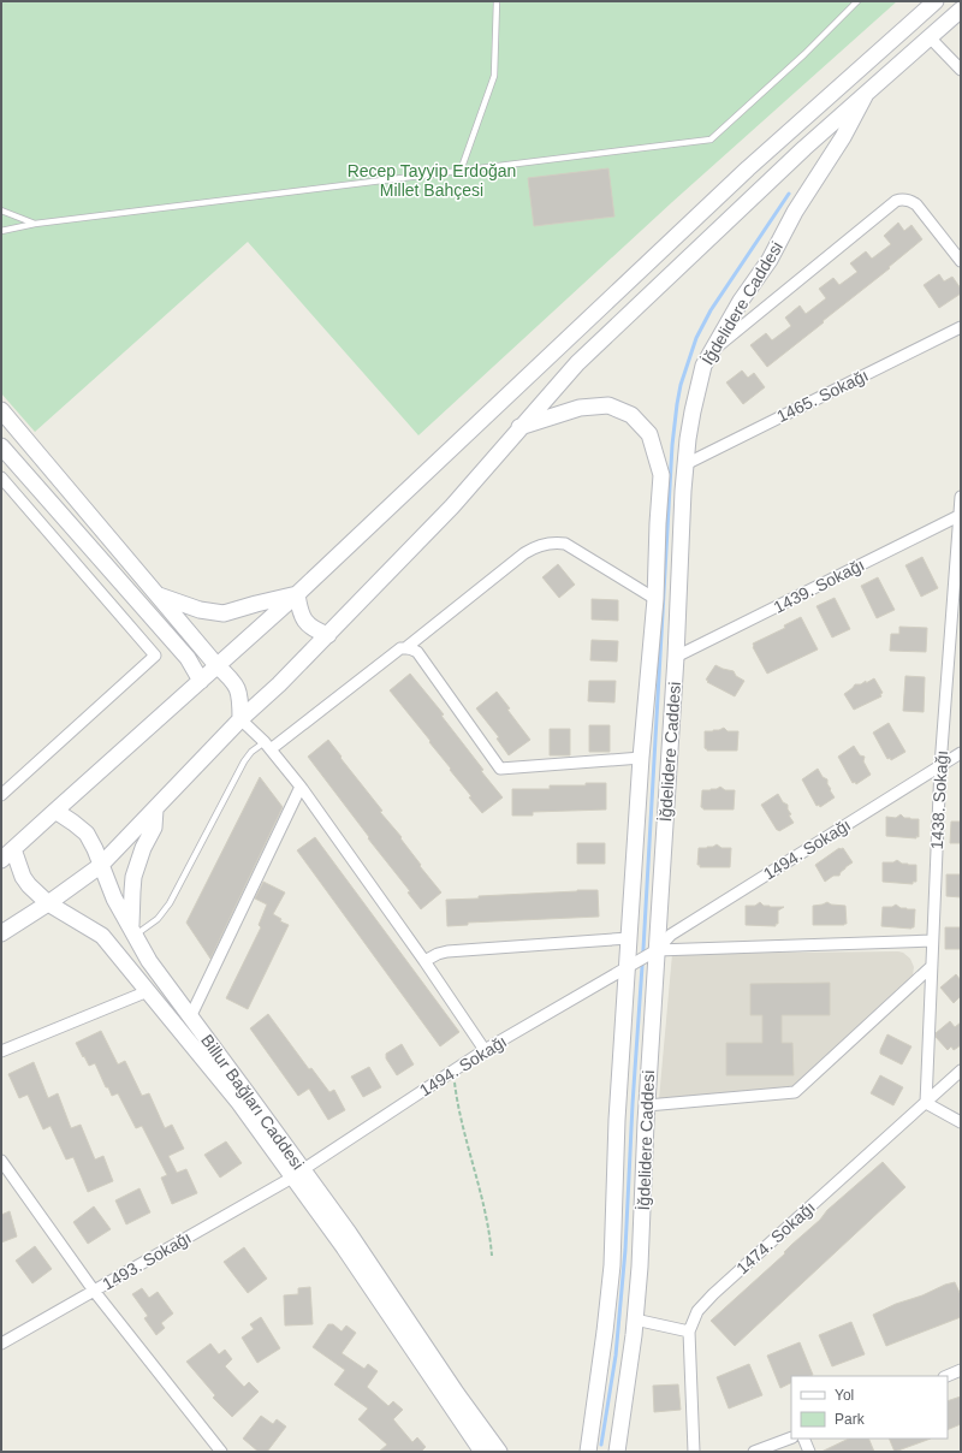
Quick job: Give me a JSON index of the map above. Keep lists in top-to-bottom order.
{
  "streets": {
    "street": [
      "İğdelidere Caddesi",
      "1465. Sokağı",
      "1439. Sokağı",
      "1438. Sokağı",
      "1494. Sokağı",
      "Billur Bağları Caddesi",
      "1474. Sokağı",
      "1493. Sokağı"
    ]
  },
  "crossings": [
    ["İğdelidere Caddesi", "1465. Sokağı"],
    ["İğdelidere Caddesi", "1439. Sokağı"],
    ["İğdelidere Caddesi", "1494. Sokağı"],
    ["1439. Sokağı", "1438. Sokağı"],
    ["1438. Sokağı", "1494. Sokağı"],
    ["1438. Sokağı", "1474. Sokağı"],
    ["1494. Sokağı", "Billur Bağları Caddesi"],
    ["1494. Sokağı", "1493. Sokağı"],
    ["Billur Bağları Caddesi", "1493. Sokağı"]
  ],
  "parks": ["Recep Tayyip Erdoğan Millet Bahçesi"],
  "legend": ["Yol", "Park"]
}
